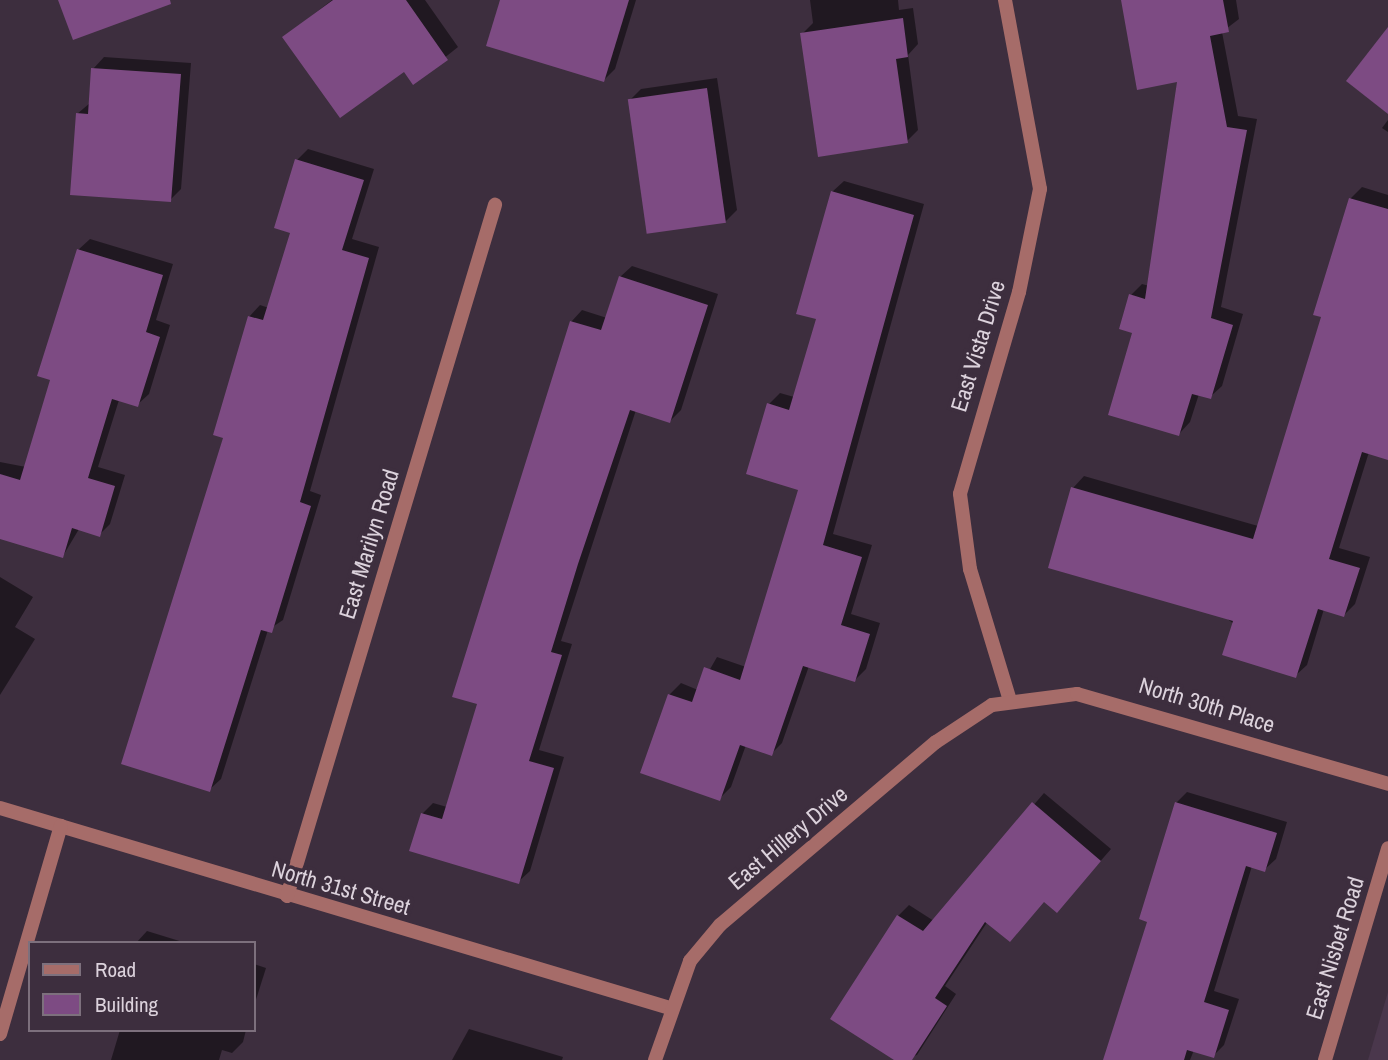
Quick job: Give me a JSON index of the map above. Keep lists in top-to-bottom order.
{
  "streets": {
    "street": [
      "East Vista Drive",
      "East Marilyn Road",
      "North 30th Place",
      "East Hillery Drive",
      "North 31st Street",
      "East Nisbet Road"
    ]
  },
  "crossings": [
    ["East Vista Drive", "North 30th Place"],
    ["East Vista Drive", "East Hillery Drive"],
    ["East Marilyn Road", "North 31st Street"],
    ["North 30th Place", "East Hillery Drive"],
    ["East Hillery Drive", "North 31st Street"]
  ],
  "legend": ["Road", "Building"]
}
